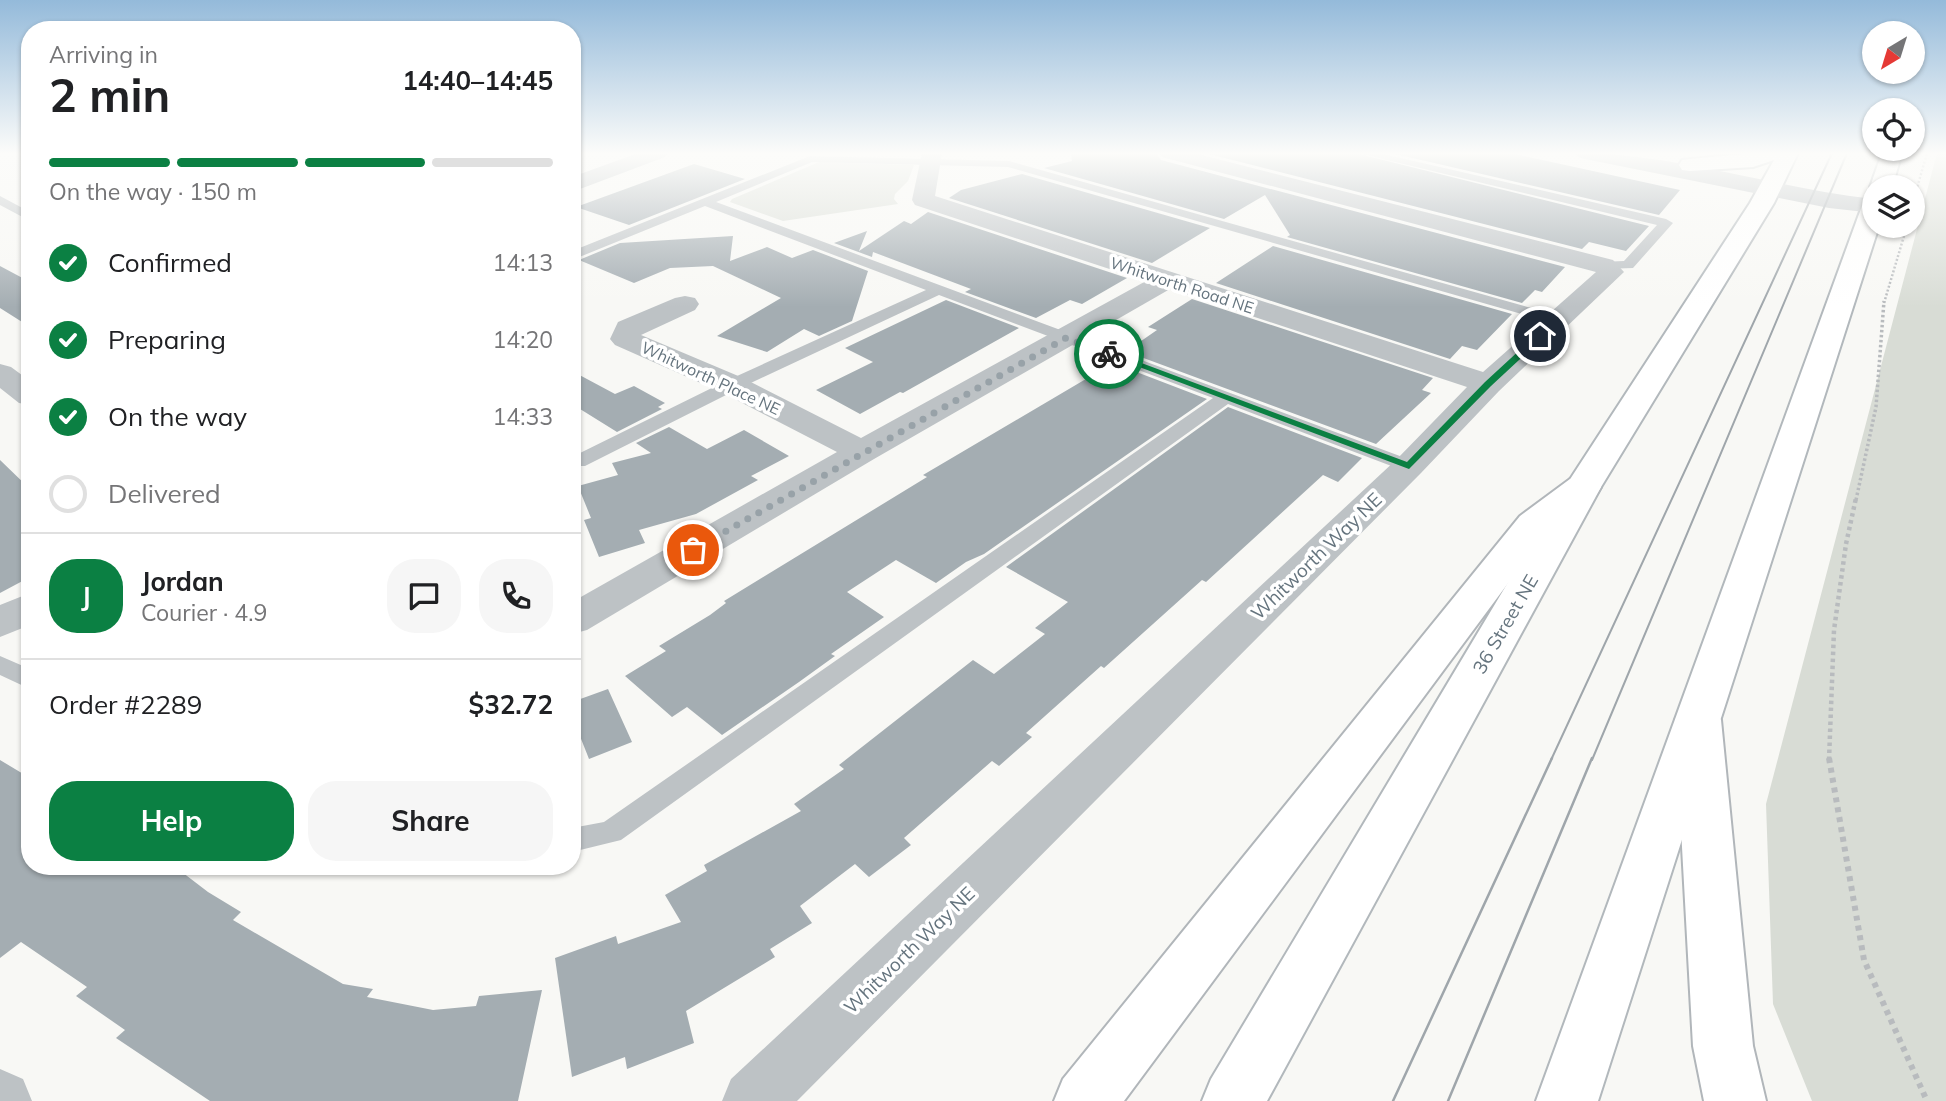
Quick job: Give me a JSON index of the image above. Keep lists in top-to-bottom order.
{
  "streets": {
    "main road": ["36 Street NE"],
    "street": ["Whitworth Road NE", "Whitworth Place NE", "Whitworth Way NE"]
  },
  "crossings": [
    ["Whitworth Road NE", "Whitworth Way NE"]
  ],
  "north": "bottom left",
  "page": {
    "heading": ["2 min", "Arriving in", "14:40–14:45"],
    "panel": [
      "Jordan",
      "Courier · 4.9",
      "Order #2289",
      "$32.72"
    ],
    "bar": "On the way · 150 m",
    "list": [
      ["Confirmed", "14:13"],
      ["Preparing", "14:20"],
      ["On the way", "14:33"],
      "Delivered"
    ],
    "round": "J",
    "buttons": ["Help", "Share"]
  }
}
